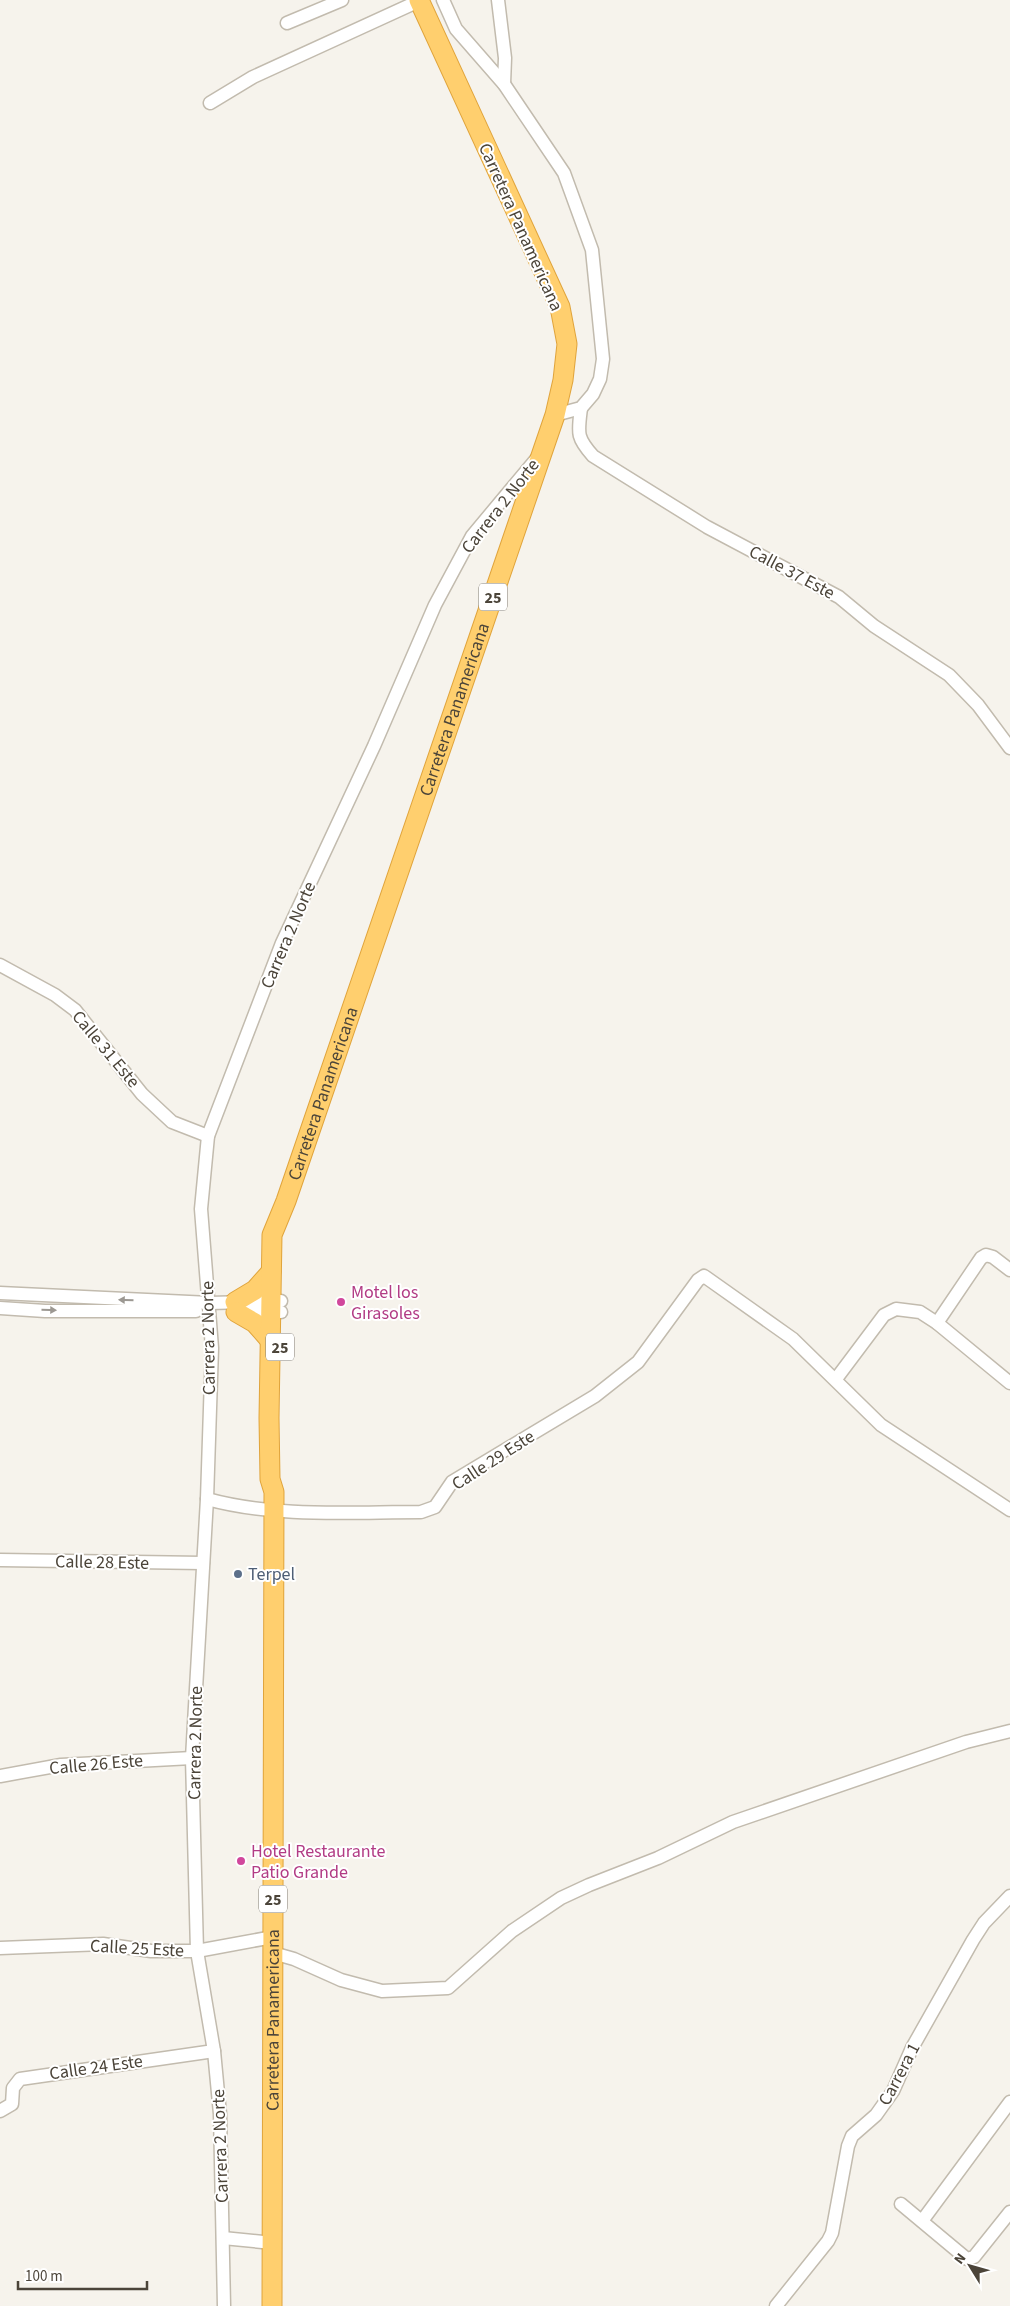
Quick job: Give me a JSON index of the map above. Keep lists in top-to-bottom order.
{
  "streets": {
    "highway": ["Carretera Panamericana", "25"],
    "street": [
      "Carrera 2 Norte",
      "Calle 37 Este",
      "Calle 31 Este",
      "Calle 29 Este",
      "Calle 28 Este",
      "Calle 26 Este",
      "Calle 25 Este",
      "Calle 24 Este",
      "Carrera 1"
    ]
  },
  "crossings": [
    ["Carretera Panamericana", "Carrera 2 Norte"],
    ["Carretera Panamericana", "Calle 29 Este"],
    ["Carretera Panamericana", "Calle 25 Este"],
    ["Carrera 2 Norte", "Calle 31 Este"],
    ["Carrera 2 Norte", "Calle 29 Este"],
    ["Carrera 2 Norte", "Calle 28 Este"],
    ["Carrera 2 Norte", "Calle 26 Este"],
    ["Carrera 2 Norte", "Calle 25 Este"],
    ["Carrera 2 Norte", "Calle 24 Este"]
  ],
  "places": ["Motel los Girasoles", "Terpel", "Hotel Restaurante Patio Grande"],
  "scale_bar": "100 m",
  "north": "top left"
}
